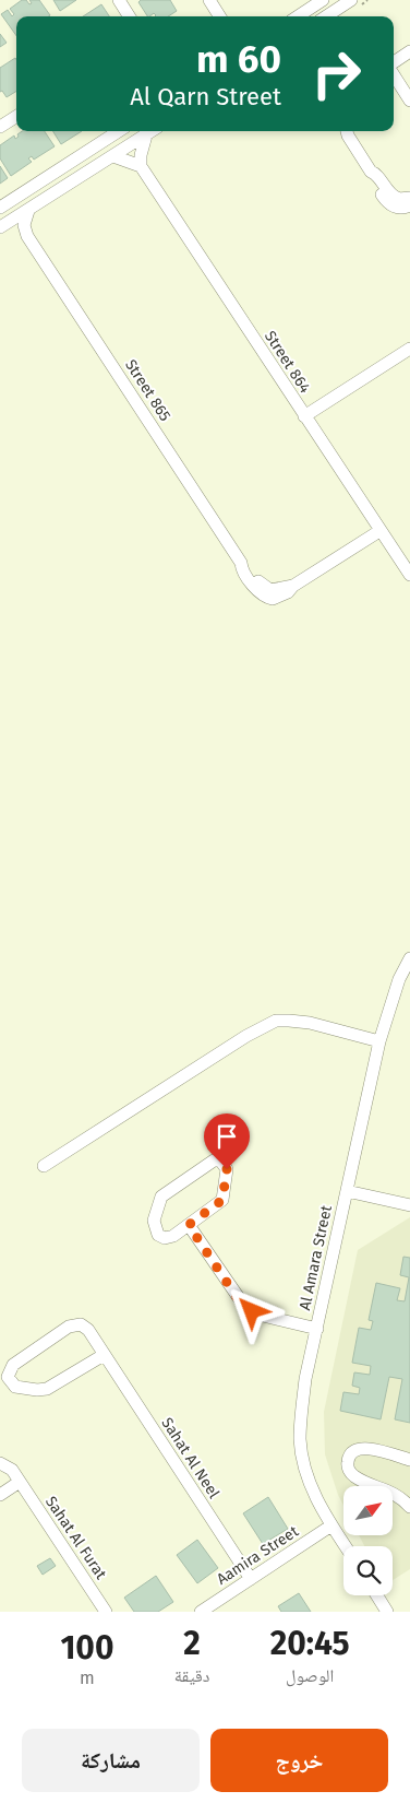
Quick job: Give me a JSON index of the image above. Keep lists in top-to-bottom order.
{
  "streets": {
    "street": [
      "Street 864",
      "Street 865",
      "Al Amara Street",
      "Sahat Al Neel",
      "Sahat Al Furat",
      "Aamira Street"
    ]
  },
  "crossings": [
    ["Street 864", "Street 865"],
    ["Al Amara Street", "Aamira Street"],
    ["Sahat Al Neel", "Aamira Street"]
  ],
  "north": "top right",
  "page": {
    "turn": ["60 m", "Al Qarn Street"],
    "eta": [
      "20:45",
      "الوصول",
      "2",
      "دقيقة",
      "100",
      "m"
    ],
    "buttons": ["خروج", "مشاركة"]
  }
}
